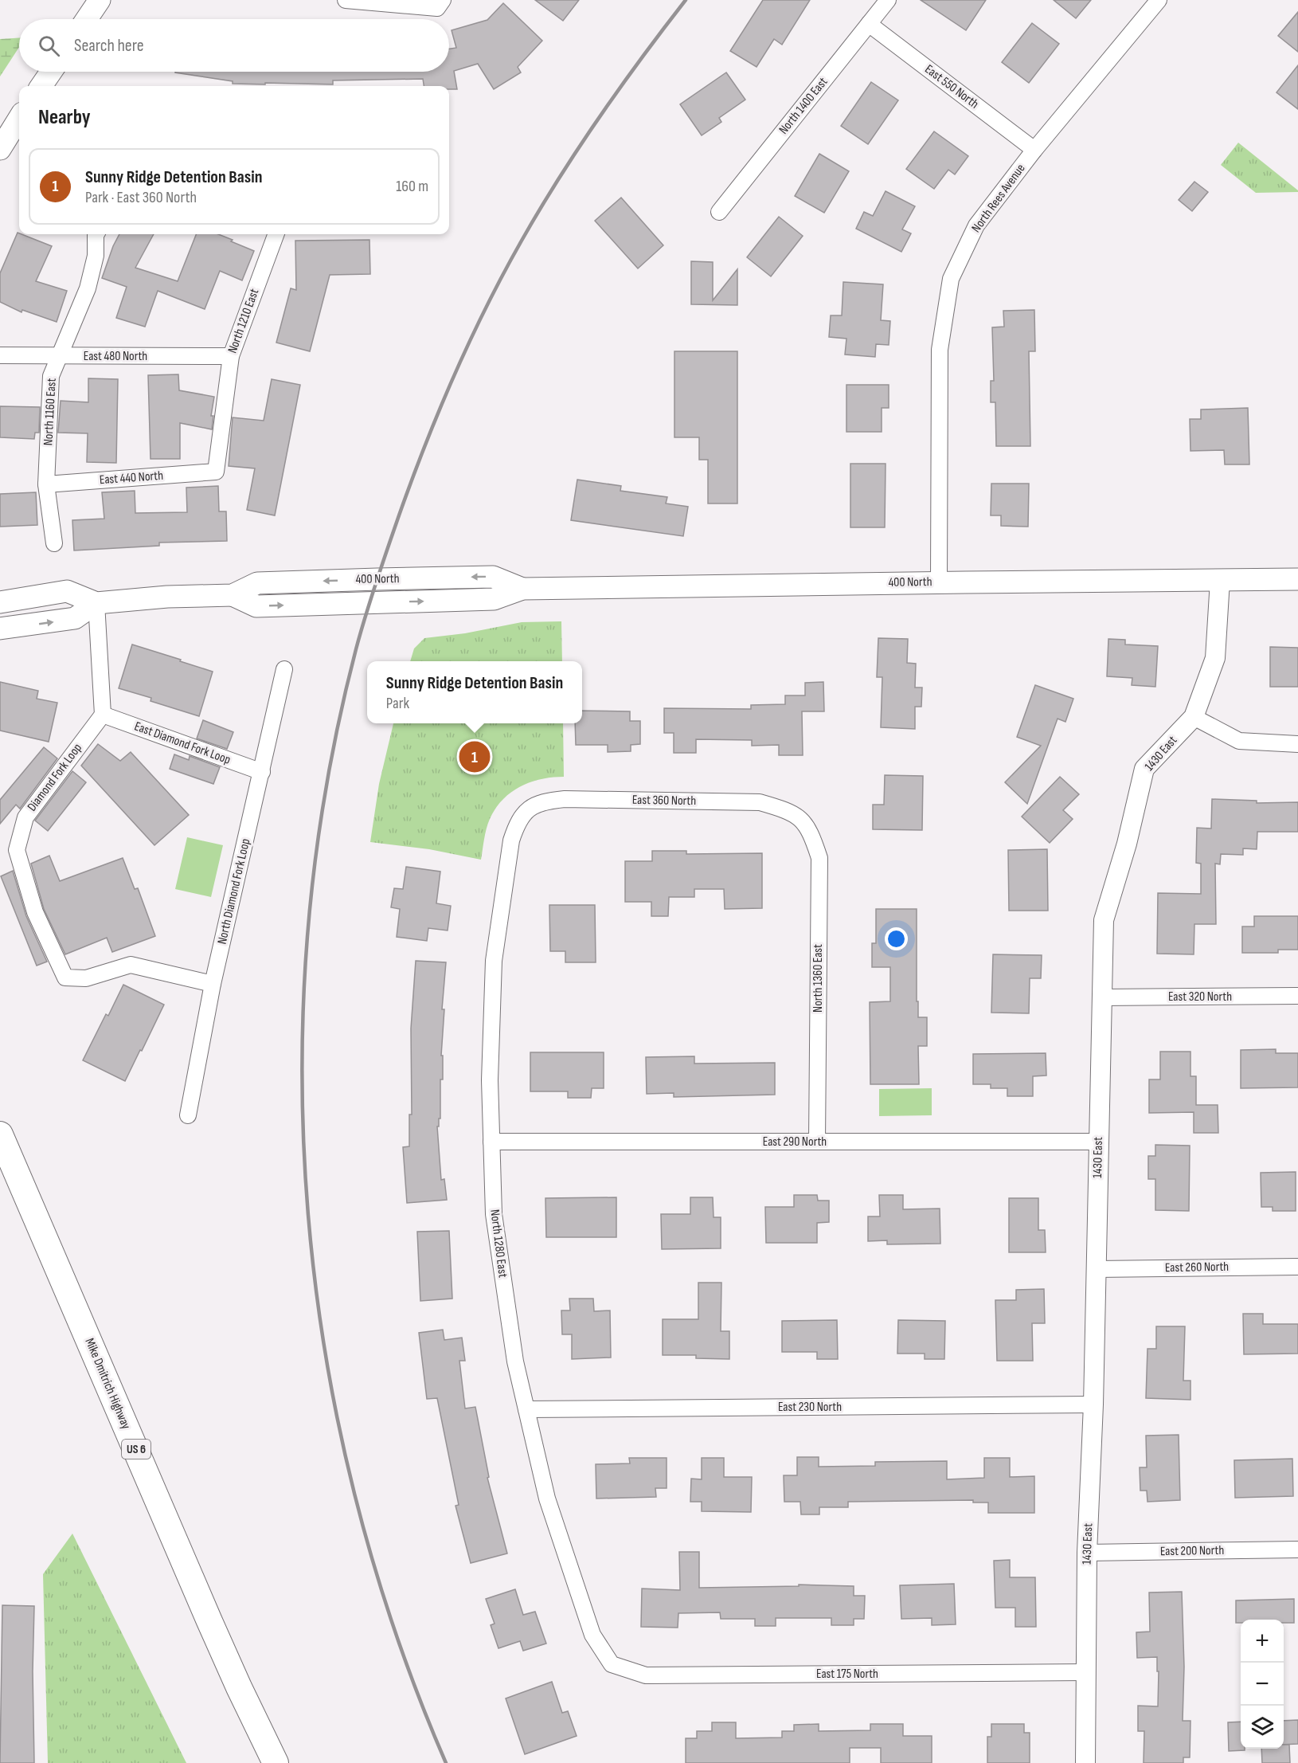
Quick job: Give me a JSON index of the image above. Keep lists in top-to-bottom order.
{
  "streets": {
    "highway": ["Mike Dmitrich Highway", "US 6"],
    "main road": ["400 North"],
    "street": [
      "East 550 North",
      "North 1400 East",
      "North Rees Avenue",
      "North 1210 East",
      "East 480 North",
      "North 1160 East",
      "East 440 North",
      "East Diamond Fork Loop",
      "1430 East",
      "Diamond Fork Loop",
      "East 360 North",
      "North Diamond Fork Loop",
      "North 1360 East",
      "East 320 North",
      "East 290 North",
      "North 1280 East",
      "East 260 North",
      "East 230 North",
      "East 200 North",
      "East 175 North"
    ]
  },
  "crossings": [
    ["East 550 North", "North 1400 East"],
    ["East 550 North", "North Rees Avenue"],
    ["North Rees Avenue", "400 North"],
    ["North 1210 East", "East 480 North"],
    ["North 1210 East", "East 440 North"],
    ["East 480 North", "North 1160 East"],
    ["North 1160 East", "East 440 North"],
    ["400 North", "1430 East"],
    ["East Diamond Fork Loop", "Diamond Fork Loop"],
    ["East Diamond Fork Loop", "North Diamond Fork Loop"],
    ["1430 East", "East 320 North"],
    ["1430 East", "East 290 North"],
    ["1430 East", "East 260 North"],
    ["1430 East", "East 230 North"],
    ["1430 East", "East 200 North"],
    ["1430 East", "East 175 North"],
    ["Diamond Fork Loop", "North Diamond Fork Loop"],
    ["East 360 North", "North 1360 East"],
    ["East 360 North", "North 1280 East"],
    ["North 1360 East", "East 290 North"],
    ["East 290 North", "North 1280 East"],
    ["North 1280 East", "East 230 North"],
    ["North 1280 East", "East 175 North"]
  ],
  "page": {
    "search": "Search here",
    "heading": "Nearby",
    "list": [
      {
        "mark": "1",
        "name": "Sunny Ridge Detention Basin",
        "note": "Park · East 360 North",
        "value": "160 m"
      }
    ],
    "popup": ["Sunny Ridge Detention Basin", "Park"],
    "pins": "1",
    "map_buttons": ["+", "−"]
  }
}
